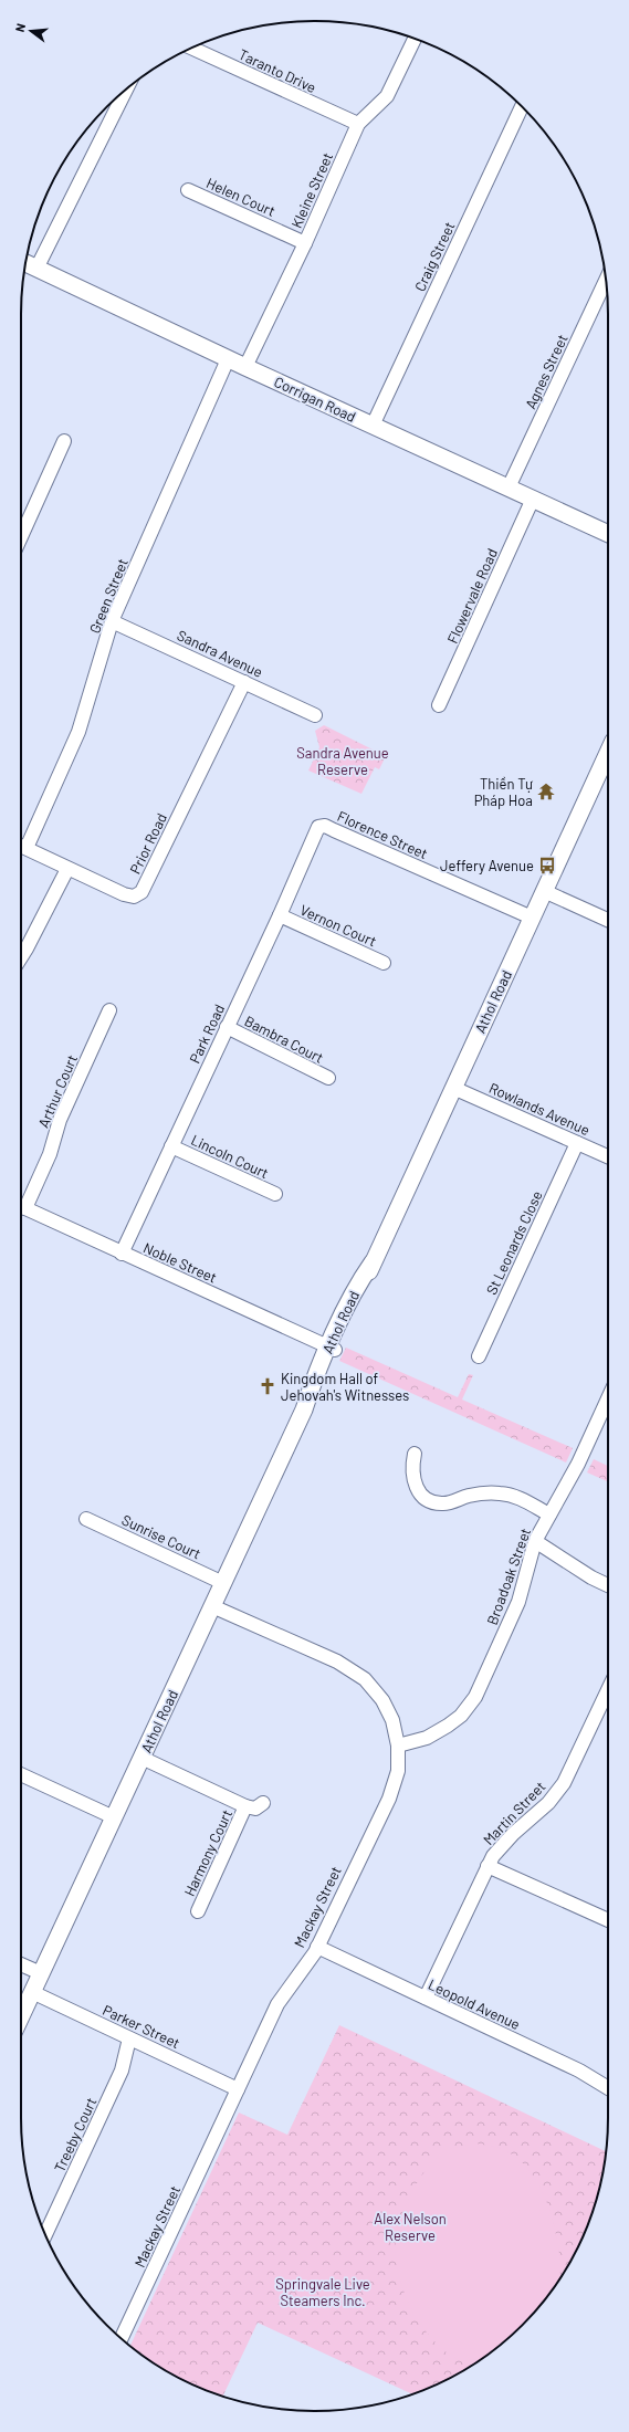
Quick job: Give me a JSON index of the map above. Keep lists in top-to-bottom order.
{
  "streets": {
    "main road": ["Corrigan Road", "Athol Road"],
    "street": [
      "Taranto Drive",
      "Kleine Street",
      "Helen Court",
      "Craig Street",
      "Agnes Street",
      "Green Street",
      "Flowervale Road",
      "Sandra Avenue",
      "Florence Street",
      "Prior Road",
      "Vernon Court",
      "Park Road",
      "Bambra Court",
      "Arthur Court",
      "Rowlands Avenue",
      "Lincoln Court",
      "St Leonards Close",
      "Noble Street",
      "Sunrise Court",
      "Broadoak Street",
      "Martin Street",
      "Harmony Court",
      "Mackay Street",
      "Leopold Avenue",
      "Parker Street",
      "Treeby Court"
    ]
  },
  "crossings": [
    ["Taranto Drive", "Kleine Street"],
    ["Kleine Street", "Helen Court"],
    ["Kleine Street", "Corrigan Road"],
    ["Craig Street", "Corrigan Road"],
    ["Agnes Street", "Corrigan Road"],
    ["Corrigan Road", "Green Street"],
    ["Corrigan Road", "Flowervale Road"],
    ["Green Street", "Sandra Avenue"],
    ["Green Street", "Prior Road"],
    ["Sandra Avenue", "Prior Road"],
    ["Florence Street", "Athol Road"],
    ["Florence Street", "Park Road"],
    ["Vernon Court", "Park Road"],
    ["Athol Road", "Rowlands Avenue"],
    ["Athol Road", "Noble Street"],
    ["Athol Road", "Sunrise Court"],
    ["Athol Road", "Harmony Court"],
    ["Athol Road", "Mackay Street"],
    ["Athol Road", "Parker Street"],
    ["Park Road", "Bambra Court"],
    ["Park Road", "Lincoln Court"],
    ["Park Road", "Noble Street"],
    ["Arthur Court", "Noble Street"],
    ["Rowlands Avenue", "St Leonards Close"],
    ["Broadoak Street", "Mackay Street"],
    ["Martin Street", "Leopold Avenue"],
    ["Mackay Street", "Leopold Avenue"],
    ["Mackay Street", "Parker Street"],
    ["Parker Street", "Treeby Court"]
  ],
  "parks": ["Sandra Avenue Reserve", "Alex Nelson Reserve", "Springvale Live Steamers Inc."],
  "places": {
    "temple": ["Thiền Tự Pháp Hoa"],
    "bus stop": ["Jeffery Avenue"],
    "church": ["Kingdom Hall of Jehovah's Witnesses"]
  },
  "north": "left"
}
